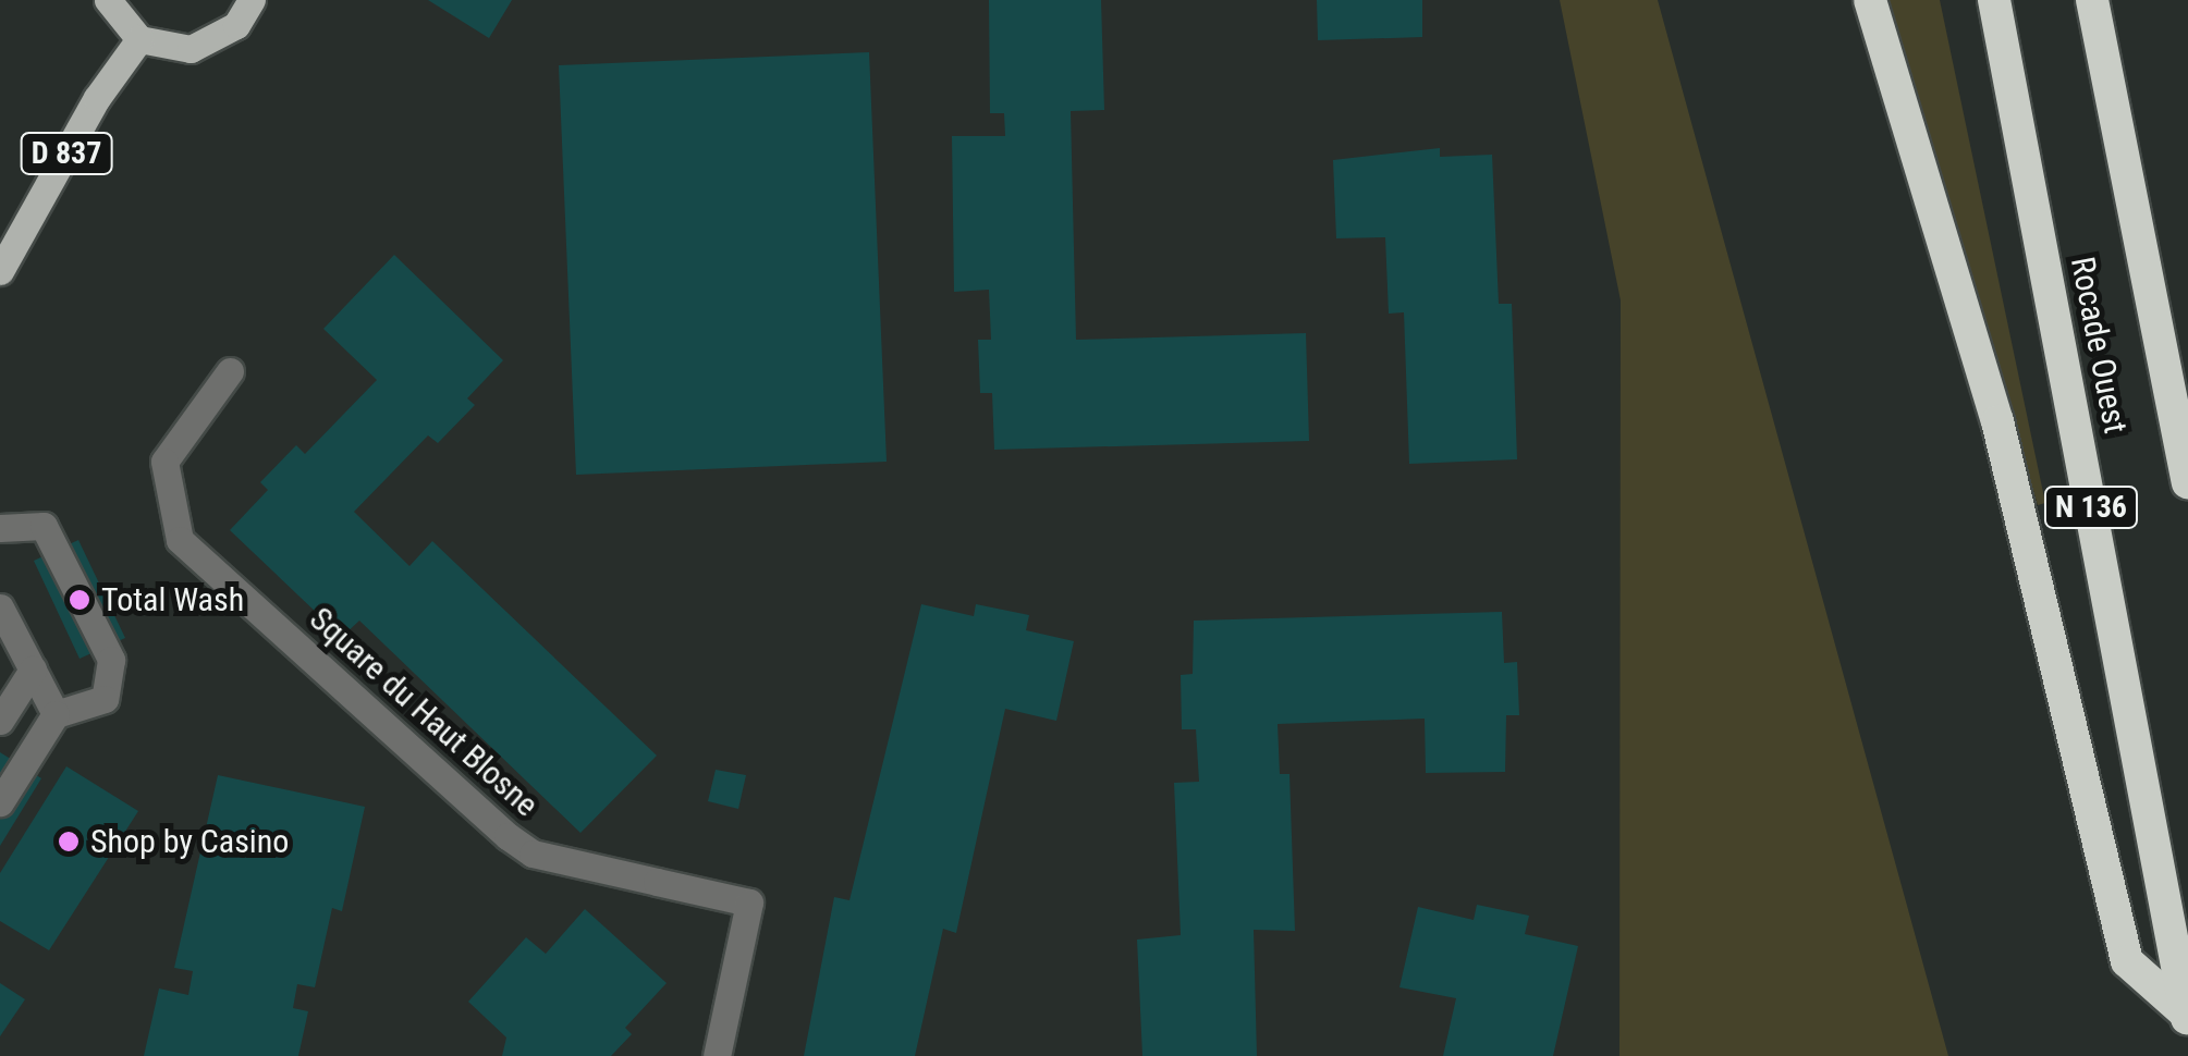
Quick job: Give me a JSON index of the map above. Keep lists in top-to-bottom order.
{
  "streets": {
    "highway": ["Rocade Ouest", "N 136"],
    "main road": ["D 837"],
    "street": ["Square du Haut Blosne"]
  },
  "places": ["Total Wash", "Shop by Casino"]
}
